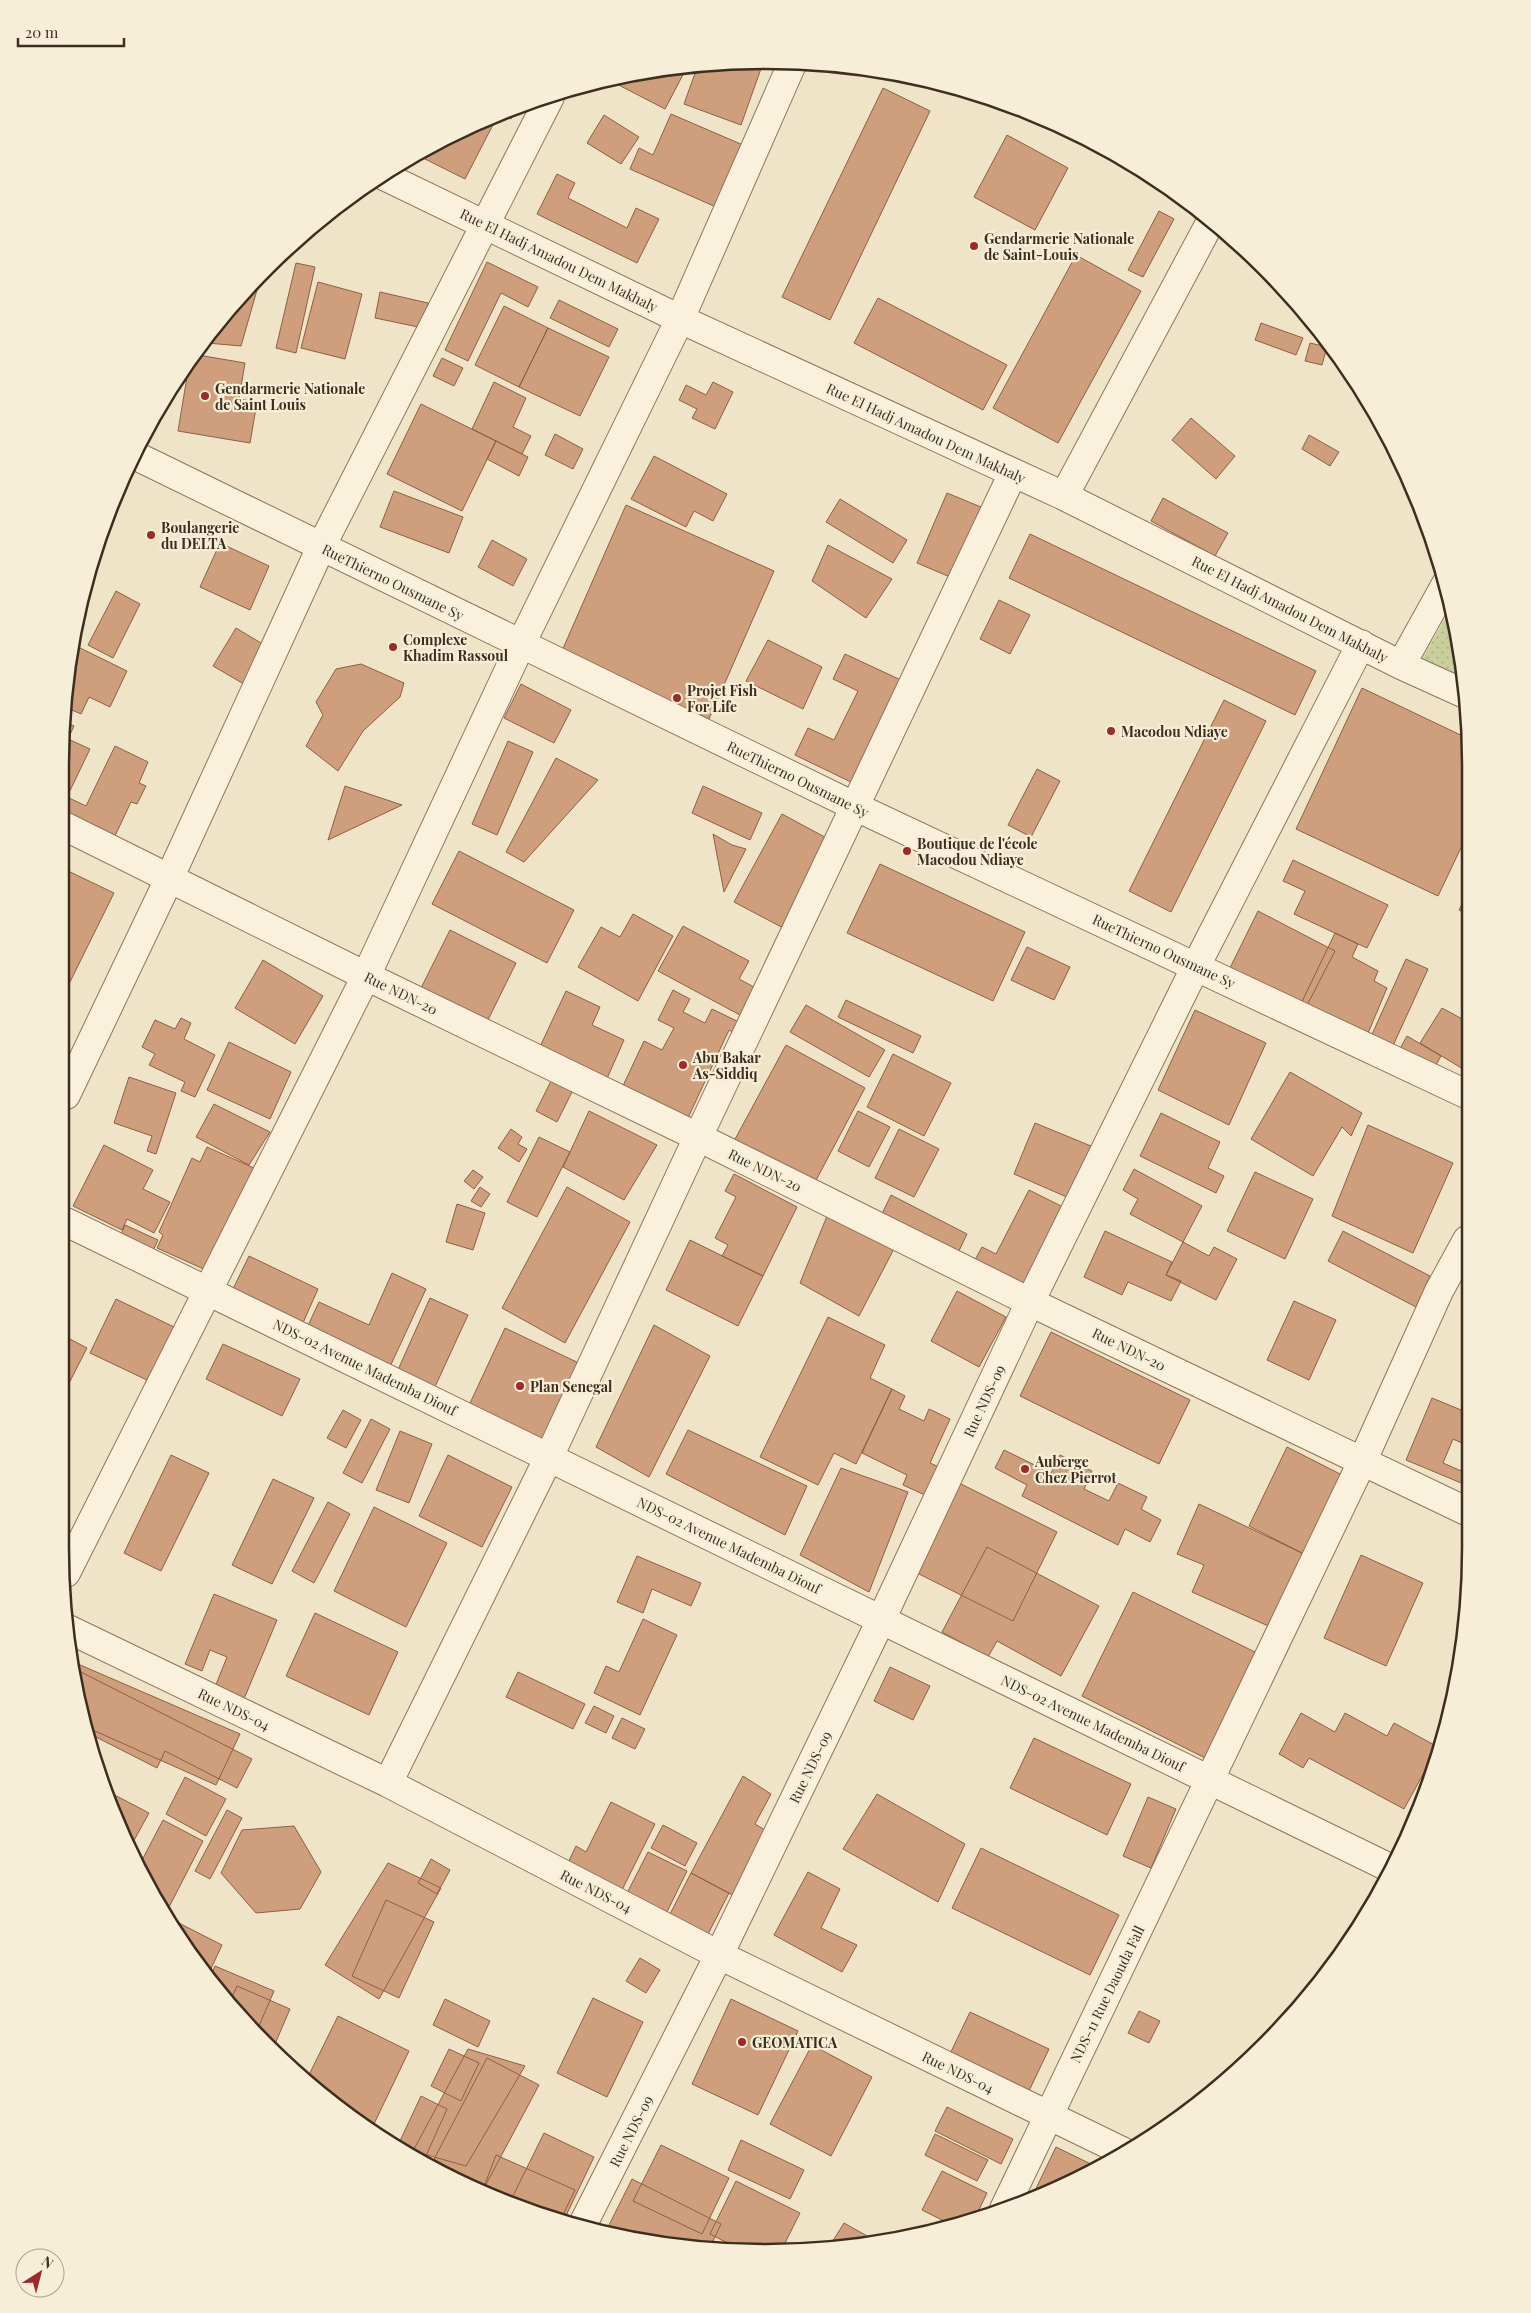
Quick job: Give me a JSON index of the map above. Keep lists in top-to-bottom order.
{
  "streets": {
    "street": [
      "Rue El Hadj Amadou Dem Makhaly",
      "RueThierno Ousmane Sy",
      "Rue NDN-20",
      "NDS-02 Avenue Mademba Diouf",
      "Rue NDS-09",
      "Rue NDS-04",
      "NDS-11 Rue Daouda Fall"
    ]
  },
  "crossings": [
    ["Rue El Hadj Amadou Dem Makhaly", "Rue NDS-09"],
    ["RueThierno Ousmane Sy", "Rue NDS-09"],
    ["Rue NDN-20", "Rue NDS-09"],
    ["Rue NDN-20", "NDS-11 Rue Daouda Fall"],
    ["NDS-02 Avenue Mademba Diouf", "Rue NDS-09"],
    ["NDS-02 Avenue Mademba Diouf", "NDS-11 Rue Daouda Fall"],
    ["Rue NDS-09", "Rue NDS-04"],
    ["Rue NDS-04", "NDS-11 Rue Daouda Fall"]
  ],
  "places": [
    "Gendarmerie Nationale de Saint-Louis",
    "Gendarmerie Nationale de Saint Louis",
    "Boulangerie du DELTA",
    "Complexe Khadim Rassoul",
    "Projet Fish For Life",
    "Macodou Ndiaye",
    "Boutique de l'école Macodou Ndiaye",
    "Abu Bakar As-Siddiq",
    "Plan Senegal",
    "Auberge Chez Pierrot",
    "GEOMATICA"
  ],
  "scale_bar": "20 m",
  "north": "top right"
}
